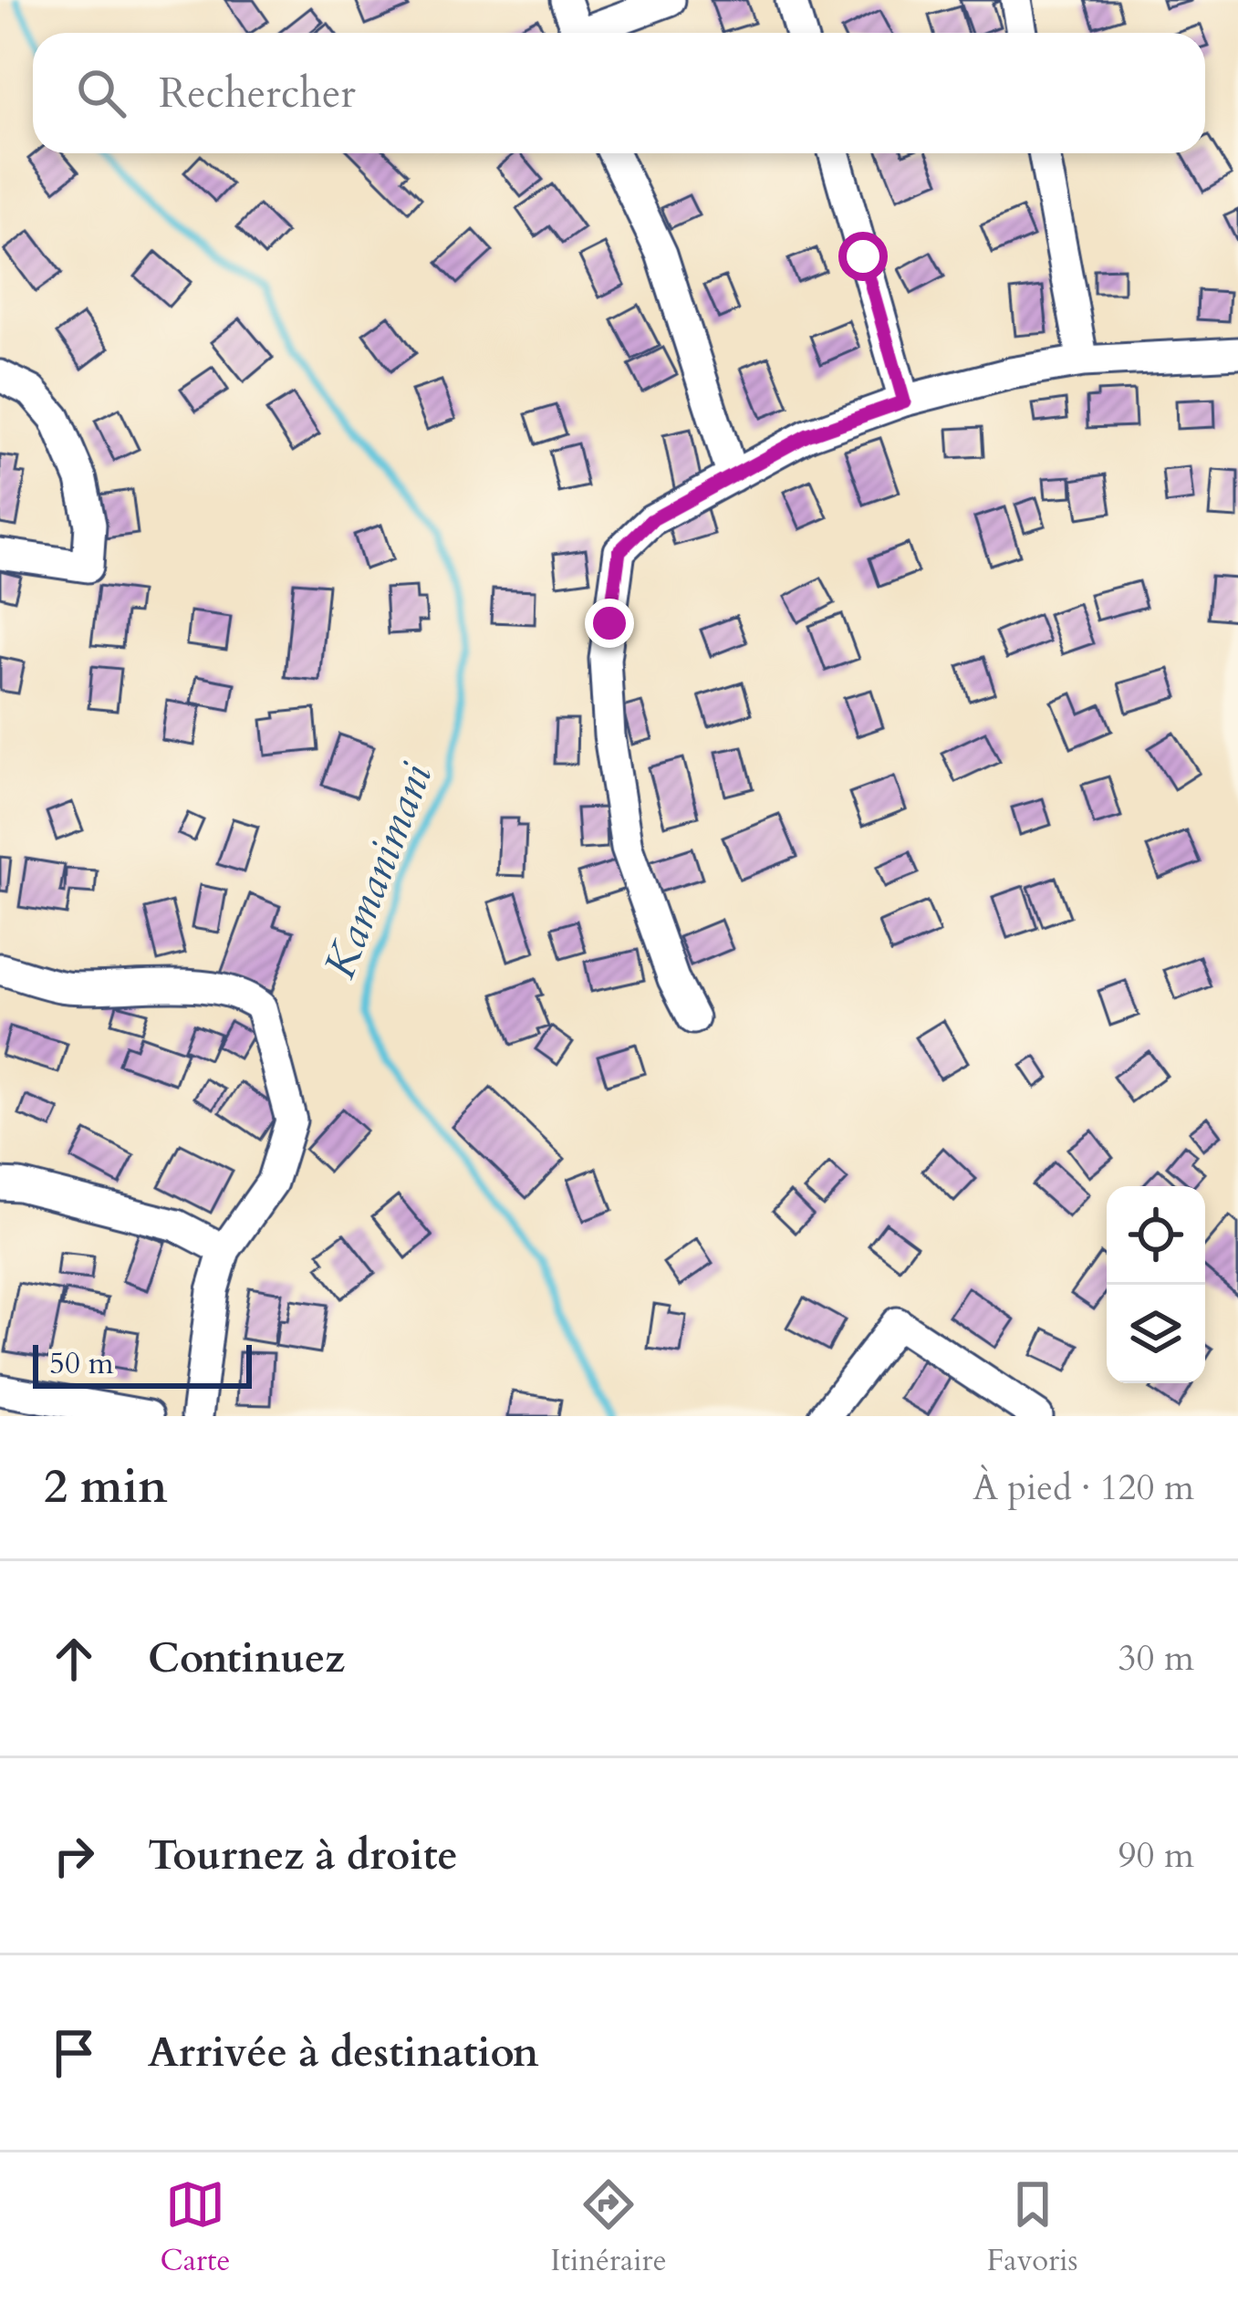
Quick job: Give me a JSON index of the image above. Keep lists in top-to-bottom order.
{
  "water": ["Kamanimani"],
  "scale_bar": "50 m",
  "page": {
    "search": "Rechercher",
    "scale": "50 m",
    "heading": ["2 min", "À pied · 120 m"],
    "list": [
      ["Continuez", "30 m"],
      ["Tournez à droite", "90 m"],
      "Arrivée à destination"
    ],
    "nav": ["Carte", "Itinéraire", "Favoris"]
  }
}
